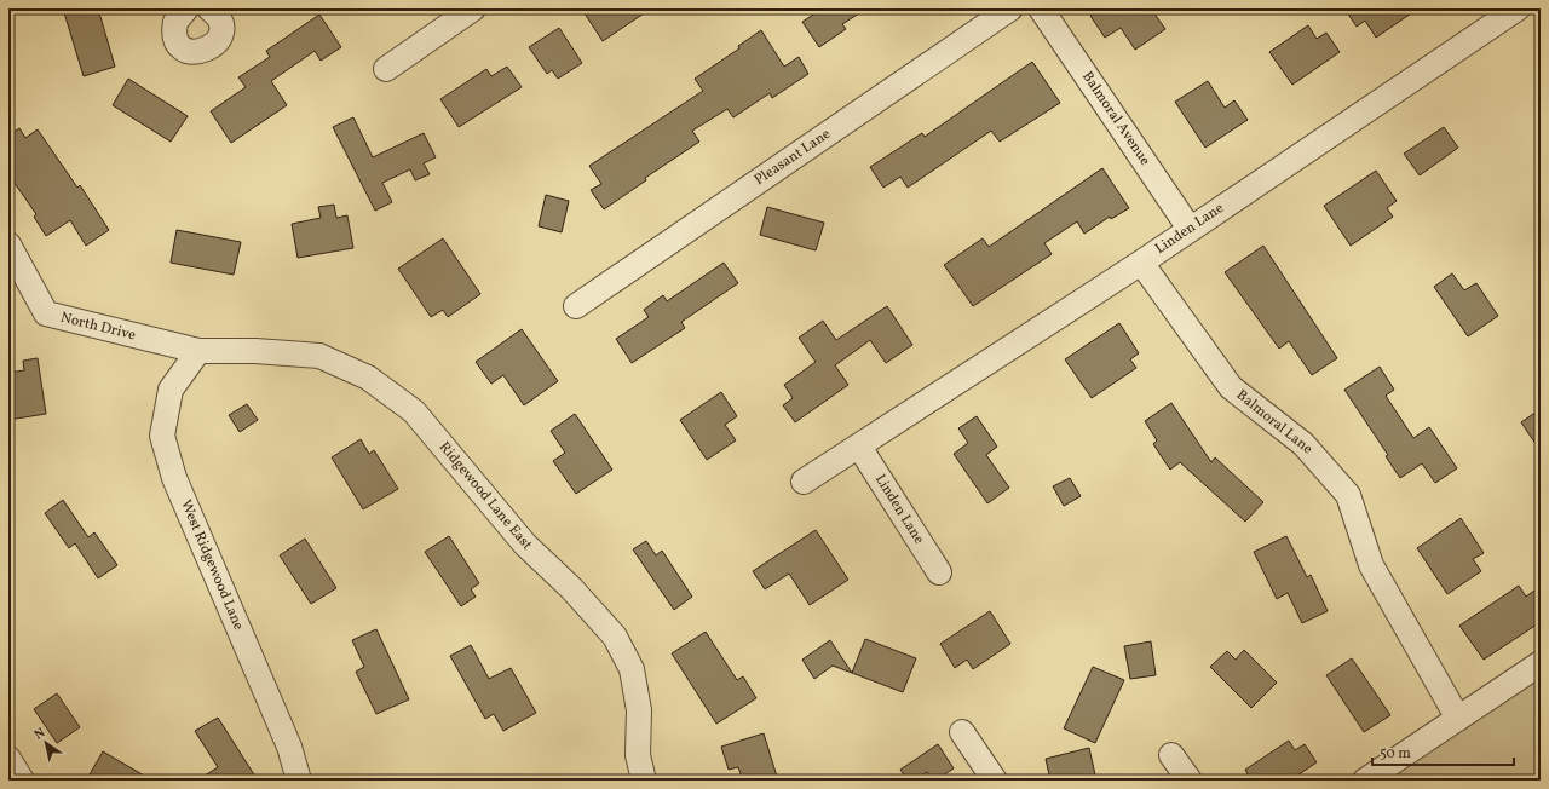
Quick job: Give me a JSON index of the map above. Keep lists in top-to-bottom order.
{
  "streets": {
    "street": [
      "Balmoral Avenue",
      "Pleasant Lane",
      "Linden Lane",
      "North Drive",
      "Balmoral Lane",
      "Ridgewood Lane East",
      "West Ridgewood Lane"
    ]
  },
  "crossings": [
    ["Balmoral Avenue", "Linden Lane"],
    ["Linden Lane", "Balmoral Lane"],
    ["North Drive", "Ridgewood Lane East"],
    ["North Drive", "West Ridgewood Lane"],
    ["Ridgewood Lane East", "West Ridgewood Lane"]
  ],
  "scale_bar": "50 m",
  "north": "top left"
}
